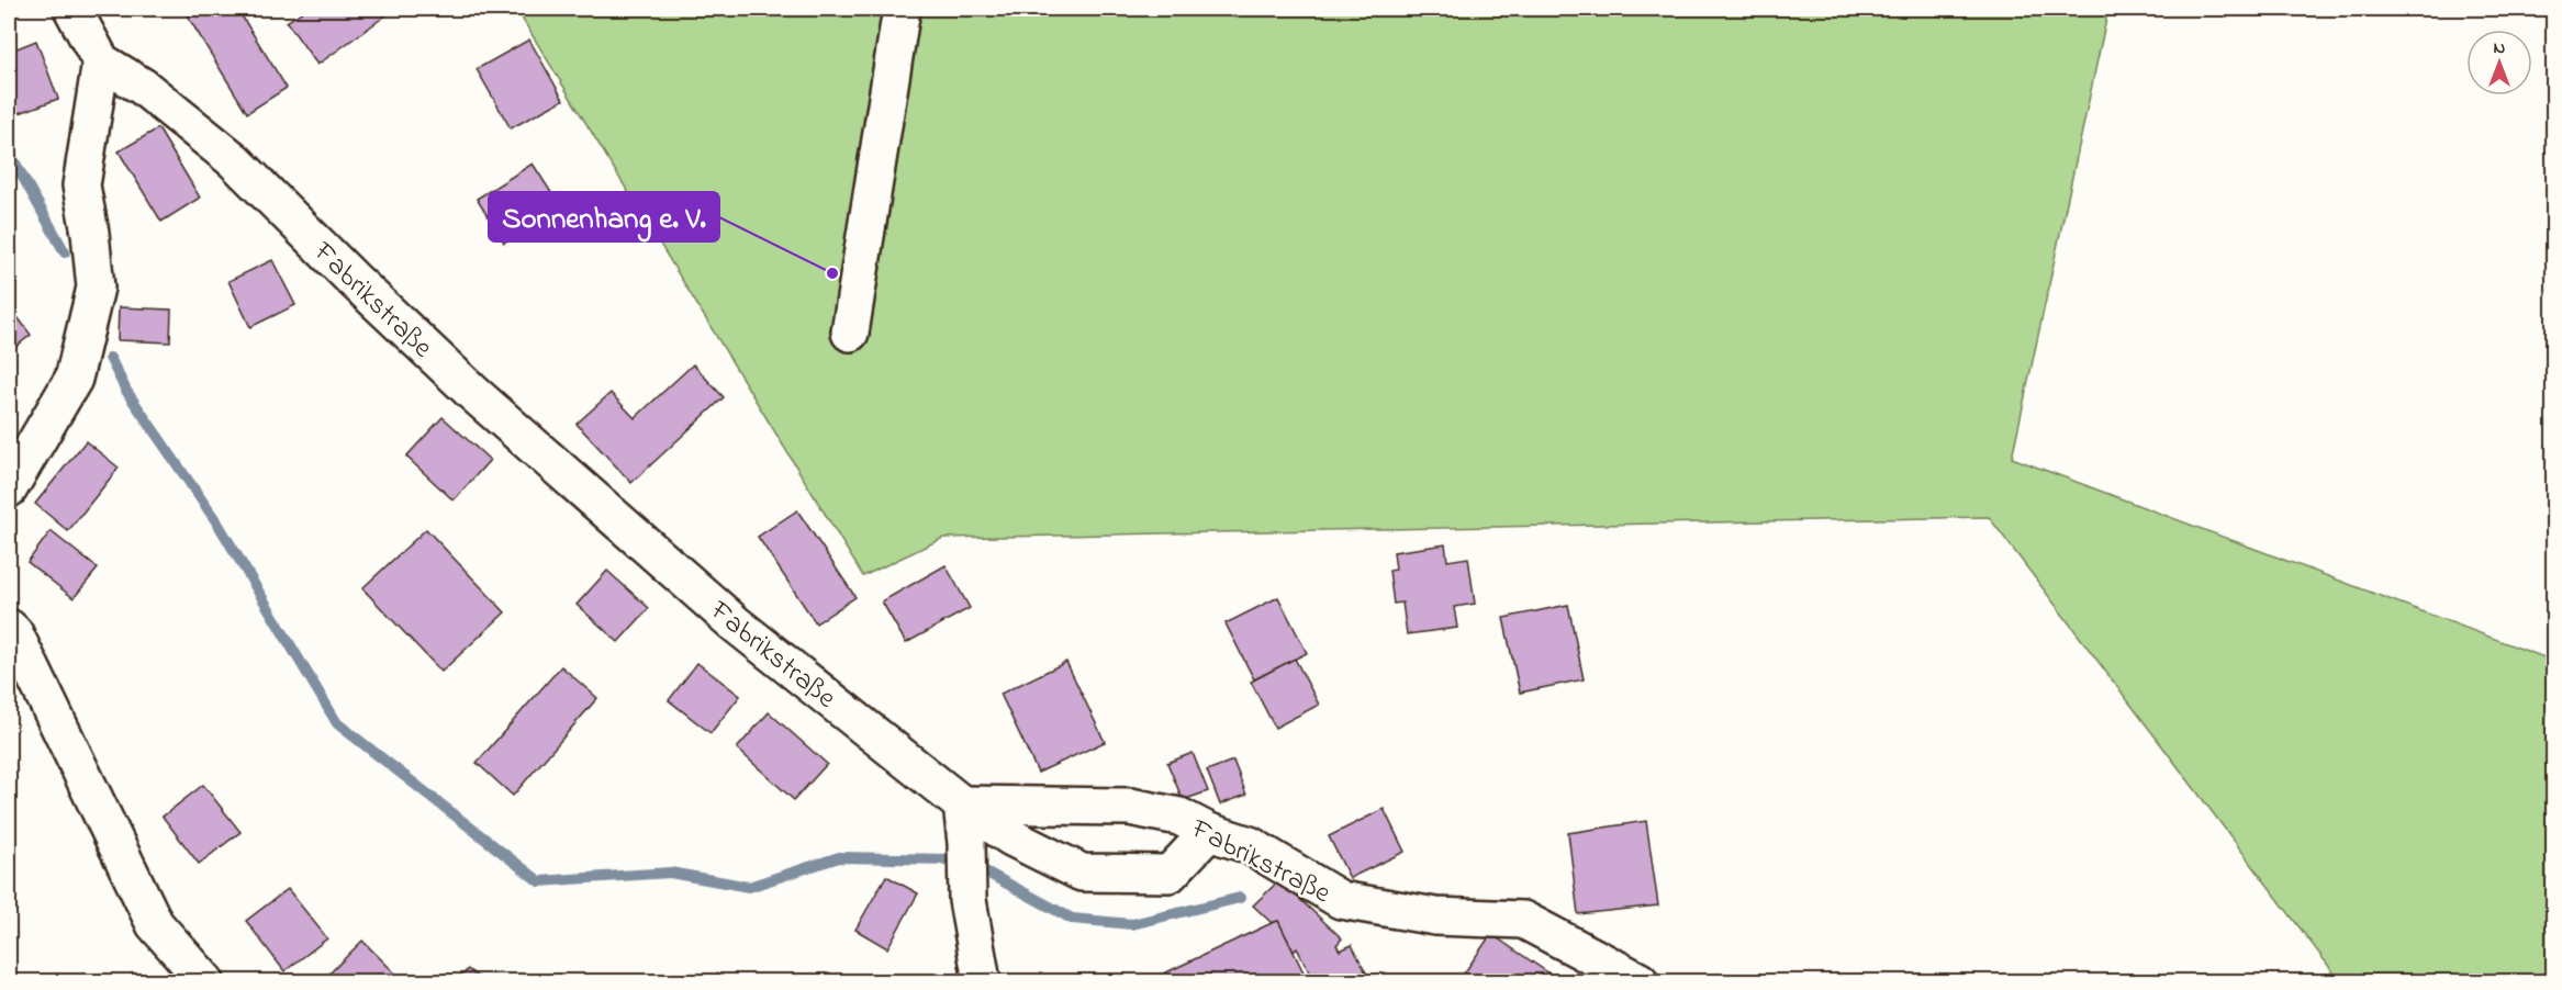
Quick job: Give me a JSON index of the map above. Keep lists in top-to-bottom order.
{
  "streets": {
    "street": ["Fabrikstraße"]
  },
  "places": ["Sonnenhang e. V."],
  "north": "top"
}
